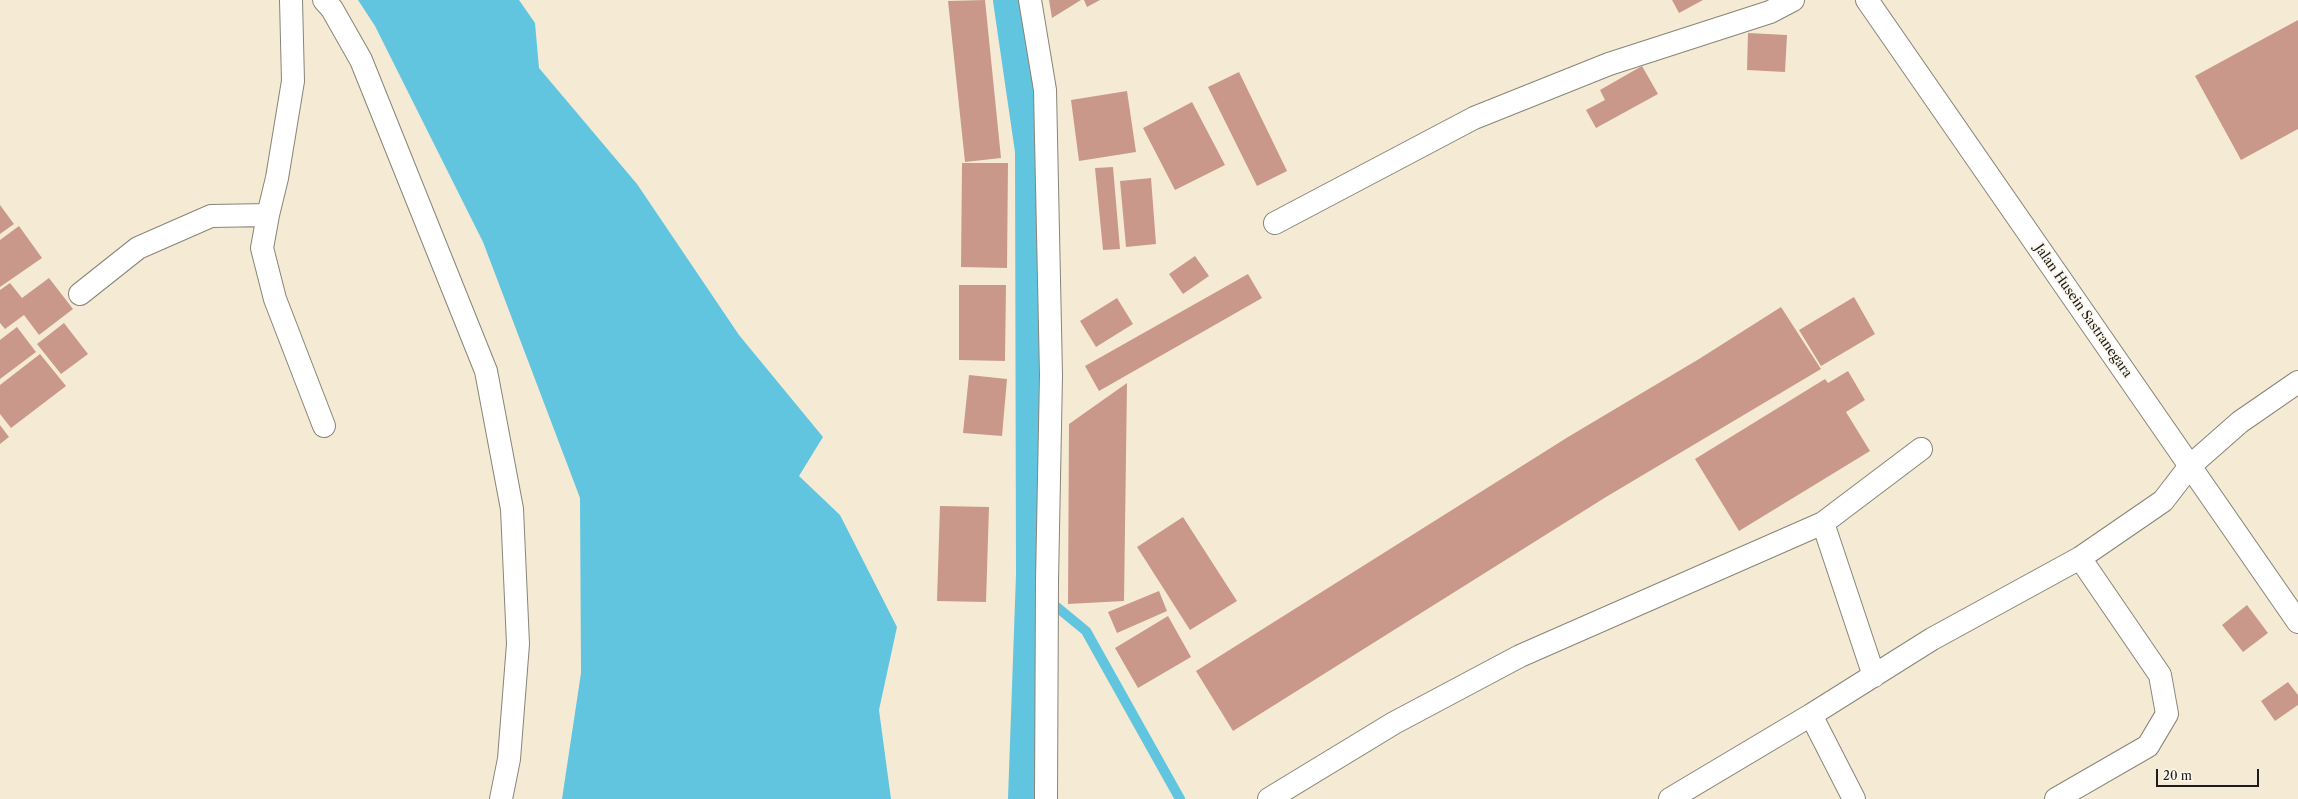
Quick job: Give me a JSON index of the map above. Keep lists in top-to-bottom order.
{
  "streets": {
    "street": ["Jalan Husein Sastranegara"]
  },
  "scale_bar": "20 m"
}
